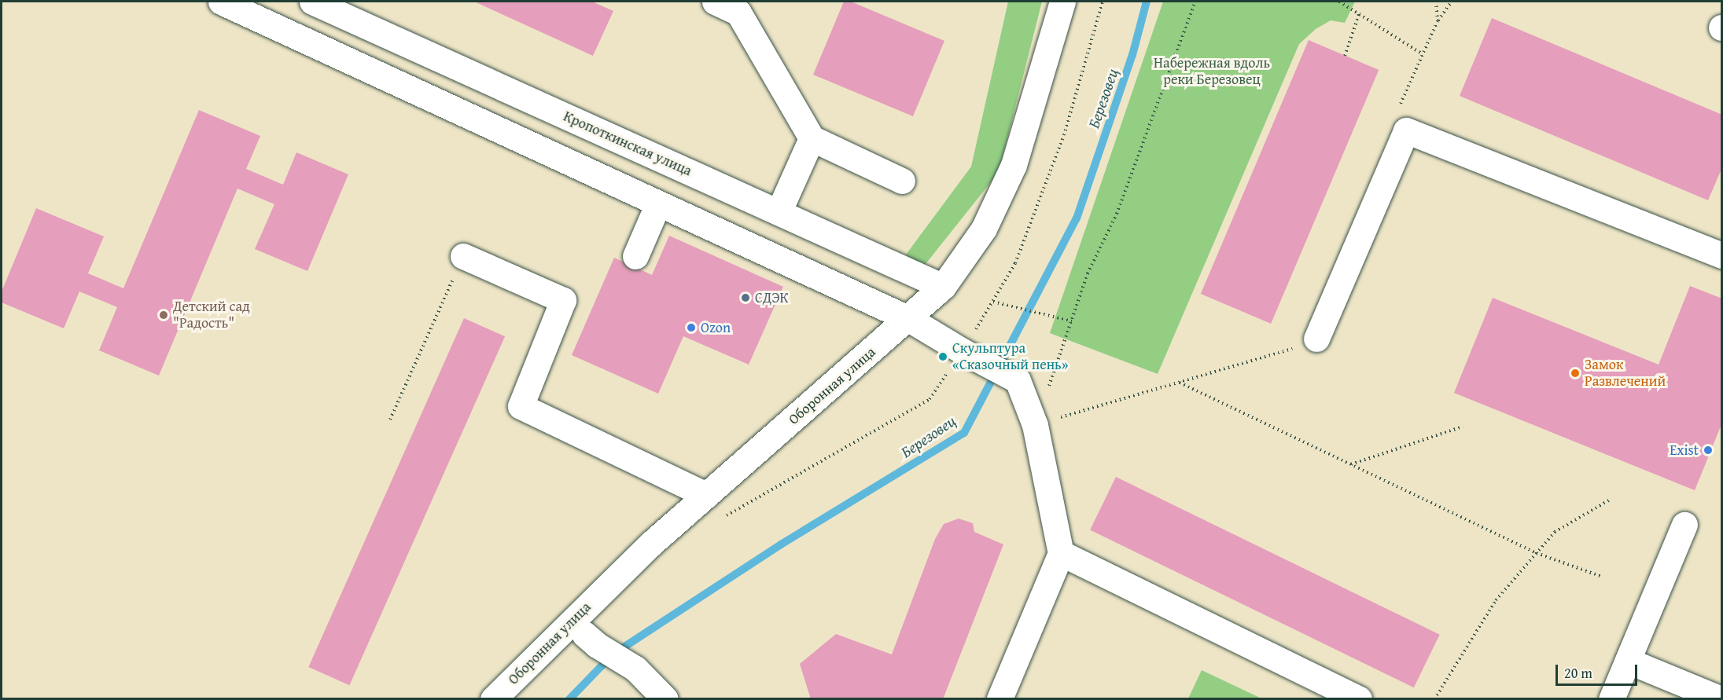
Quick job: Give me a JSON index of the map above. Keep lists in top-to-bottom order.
{
  "streets": {
    "street": ["Кропоткинская улица", "Оборонная улица"]
  },
  "crossings": [
    ["Кропоткинская улица", "Оборонная улица"]
  ],
  "water": ["Березовец"],
  "parks": ["Набережная вдоль реки Березовец"],
  "places": [
    "СДЭК",
    "Детский сад \"Радость\"",
    "Ozon",
    "Скульптура «Сказочный пень»",
    "Замок Развлечений",
    "Exist"
  ],
  "scale_bar": "20 m"
}
